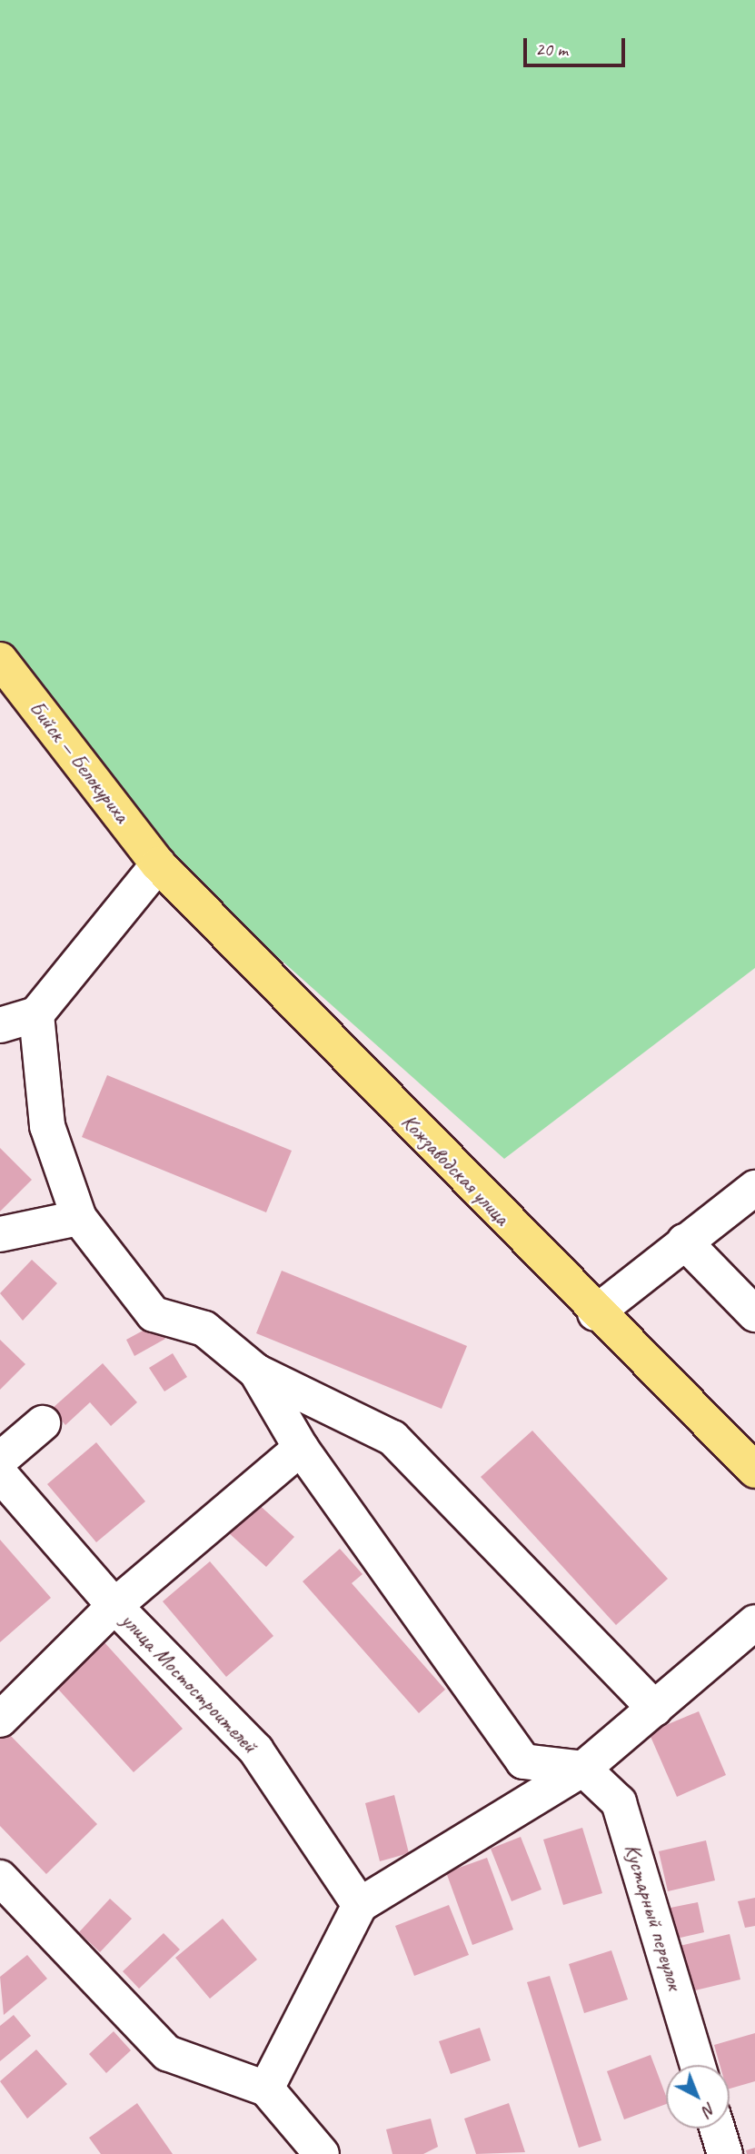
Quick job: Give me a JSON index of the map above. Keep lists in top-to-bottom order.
{
  "streets": {
    "main road": ["Бийск — Белокуриха", "Кожзаводская улица"],
    "street": ["улица Мостостроителей", "Кустарный переулок"]
  },
  "crossings": [
    ["Бийск — Белокуриха", "Кожзаводская улица"]
  ],
  "scale_bar": "20 m",
  "north": "bottom right"
}
